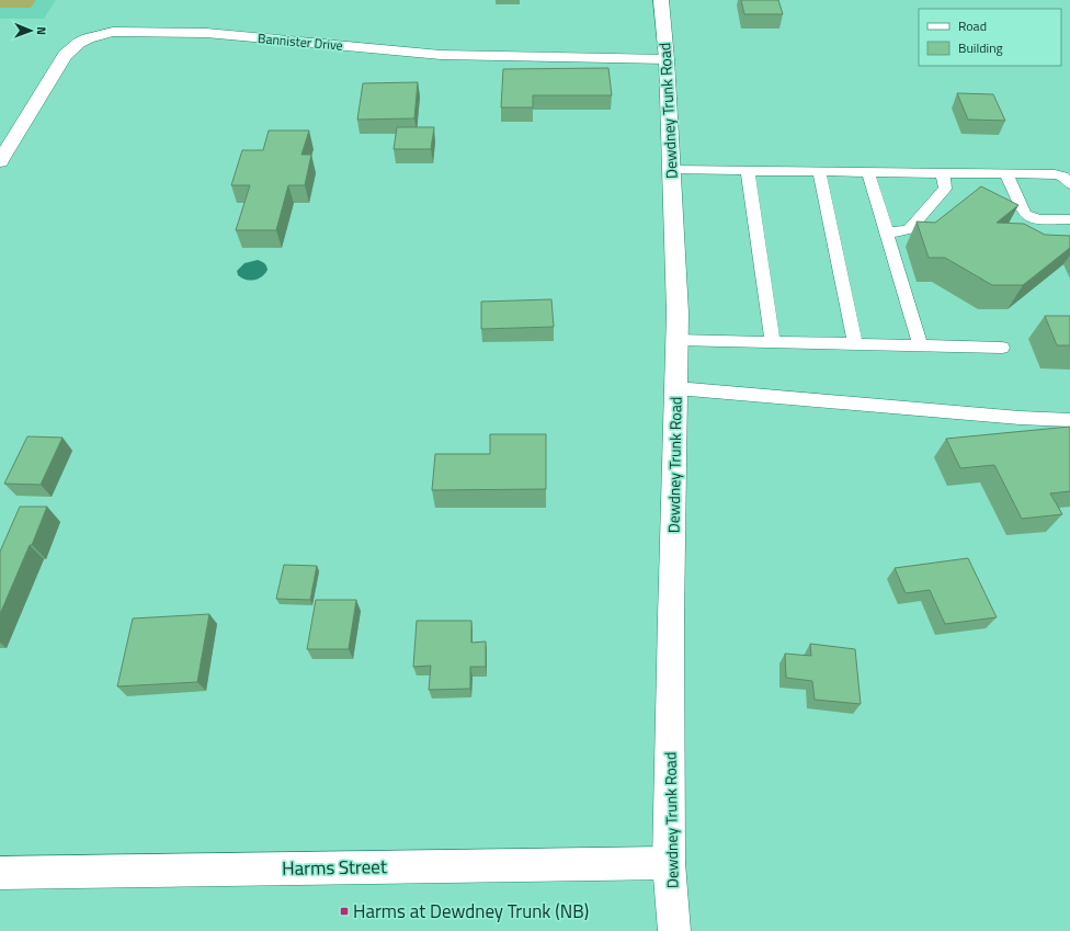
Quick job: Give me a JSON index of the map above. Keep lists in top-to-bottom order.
{
  "streets": {
    "street": ["Bannister Drive", "Dewdney Trunk Road", "Harms Street"]
  },
  "crossings": [
    ["Bannister Drive", "Dewdney Trunk Road"],
    ["Dewdney Trunk Road", "Harms Street"]
  ],
  "places": {
    "transit": ["Harms at Dewdney Trunk (NB)"]
  },
  "legend": ["Road", "Building"],
  "north": "right"
}
